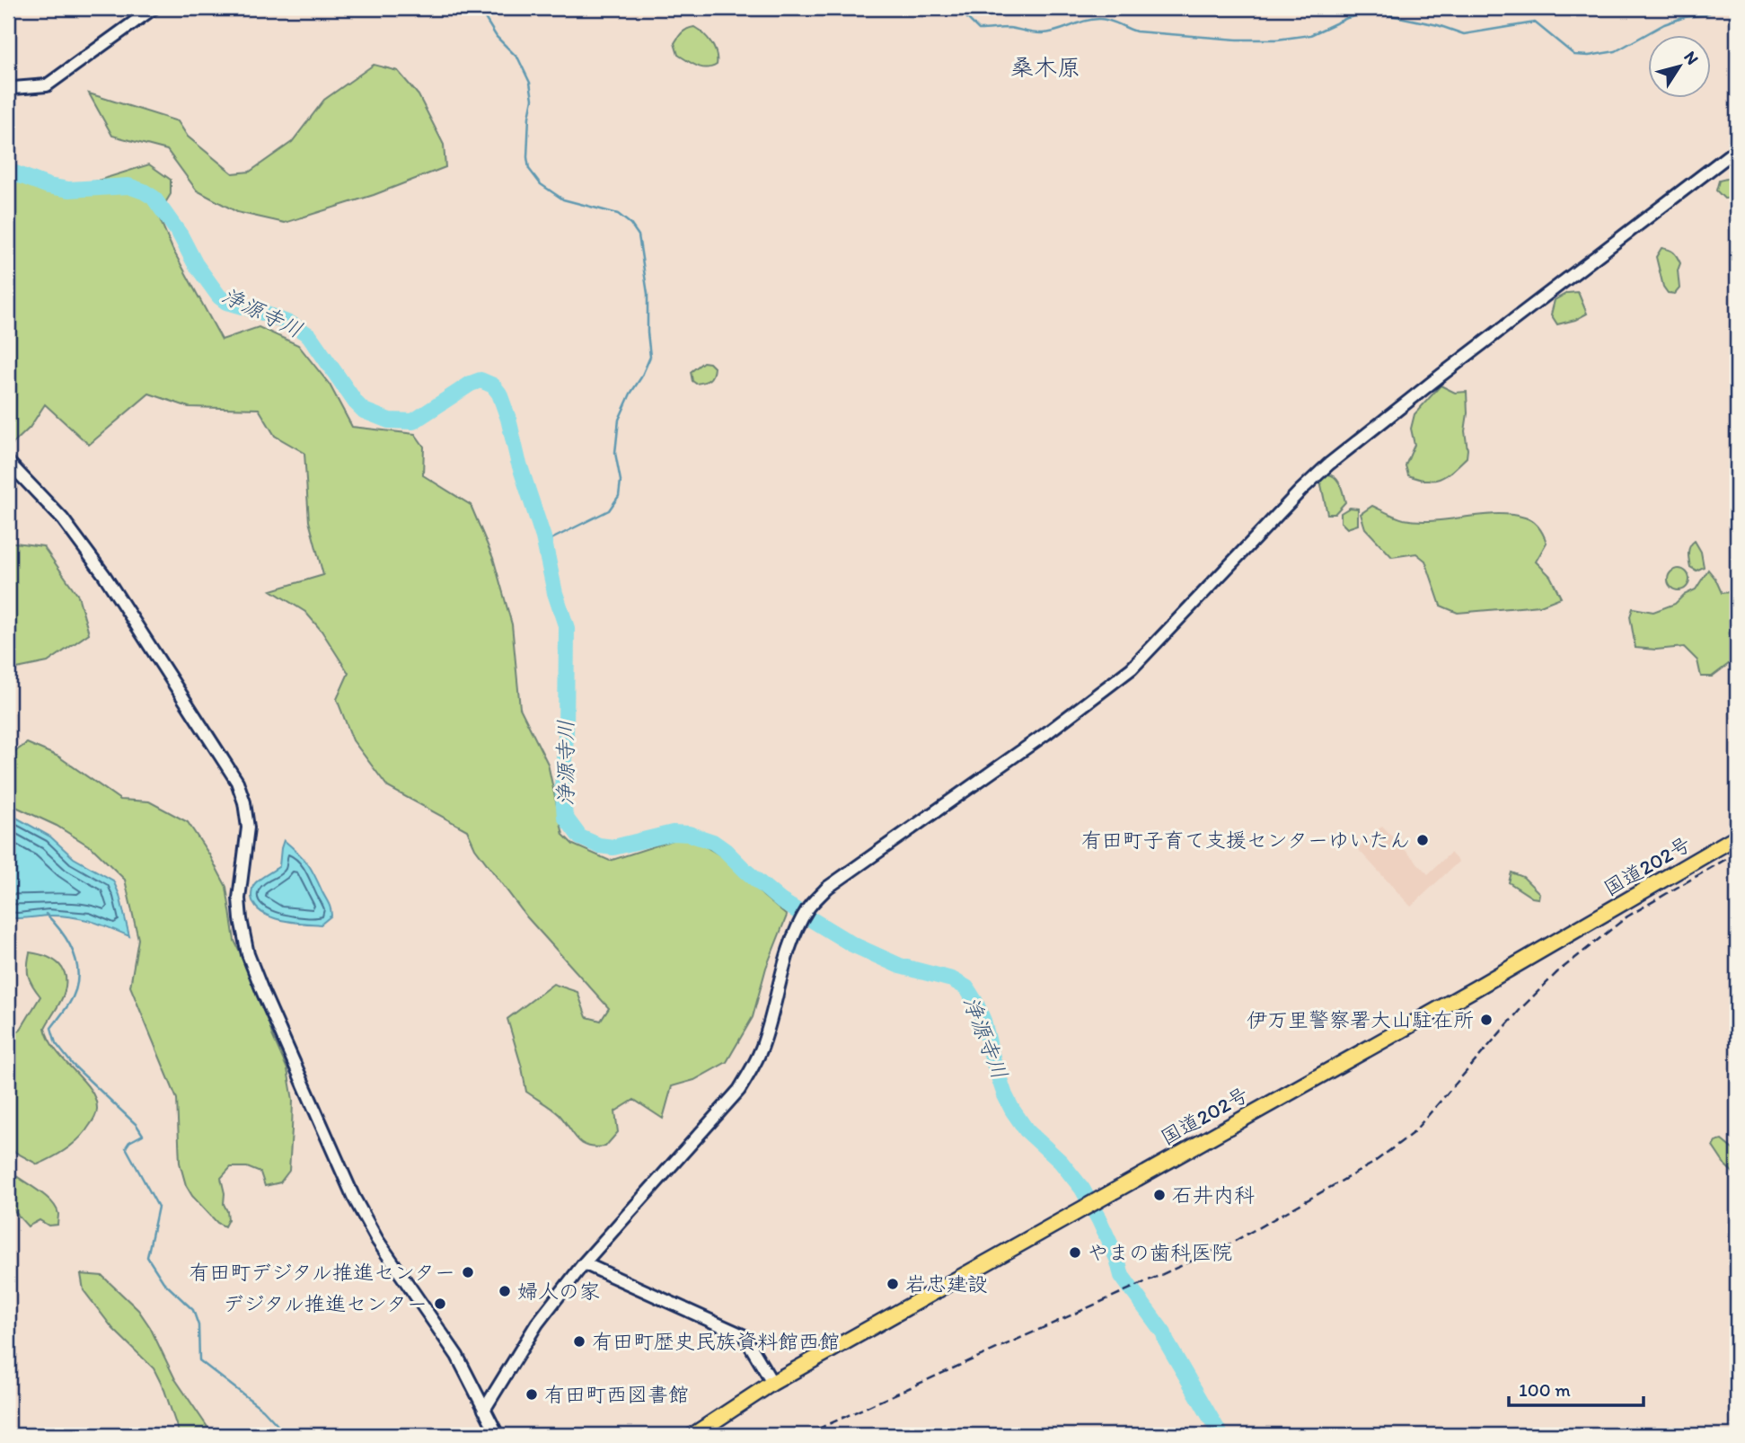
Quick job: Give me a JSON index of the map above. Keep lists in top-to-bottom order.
{
  "streets": {
    "highway": ["国道202号"]
  },
  "districts": ["桑木原"],
  "water": ["浄源寺川"],
  "places": [
    "有田町子育て支援センターゆいたん",
    "伊万里警察署大山駐在所",
    "石井内科",
    "やまの歯科医院",
    "有田町デジタル推進センター",
    "岩忠建設",
    "婦人の家",
    "デジタル推進センター",
    "有田町歴史民族資料館西館",
    "有田町西図書館"
  ],
  "scale_bar": "100 m",
  "north": "top right"
}
